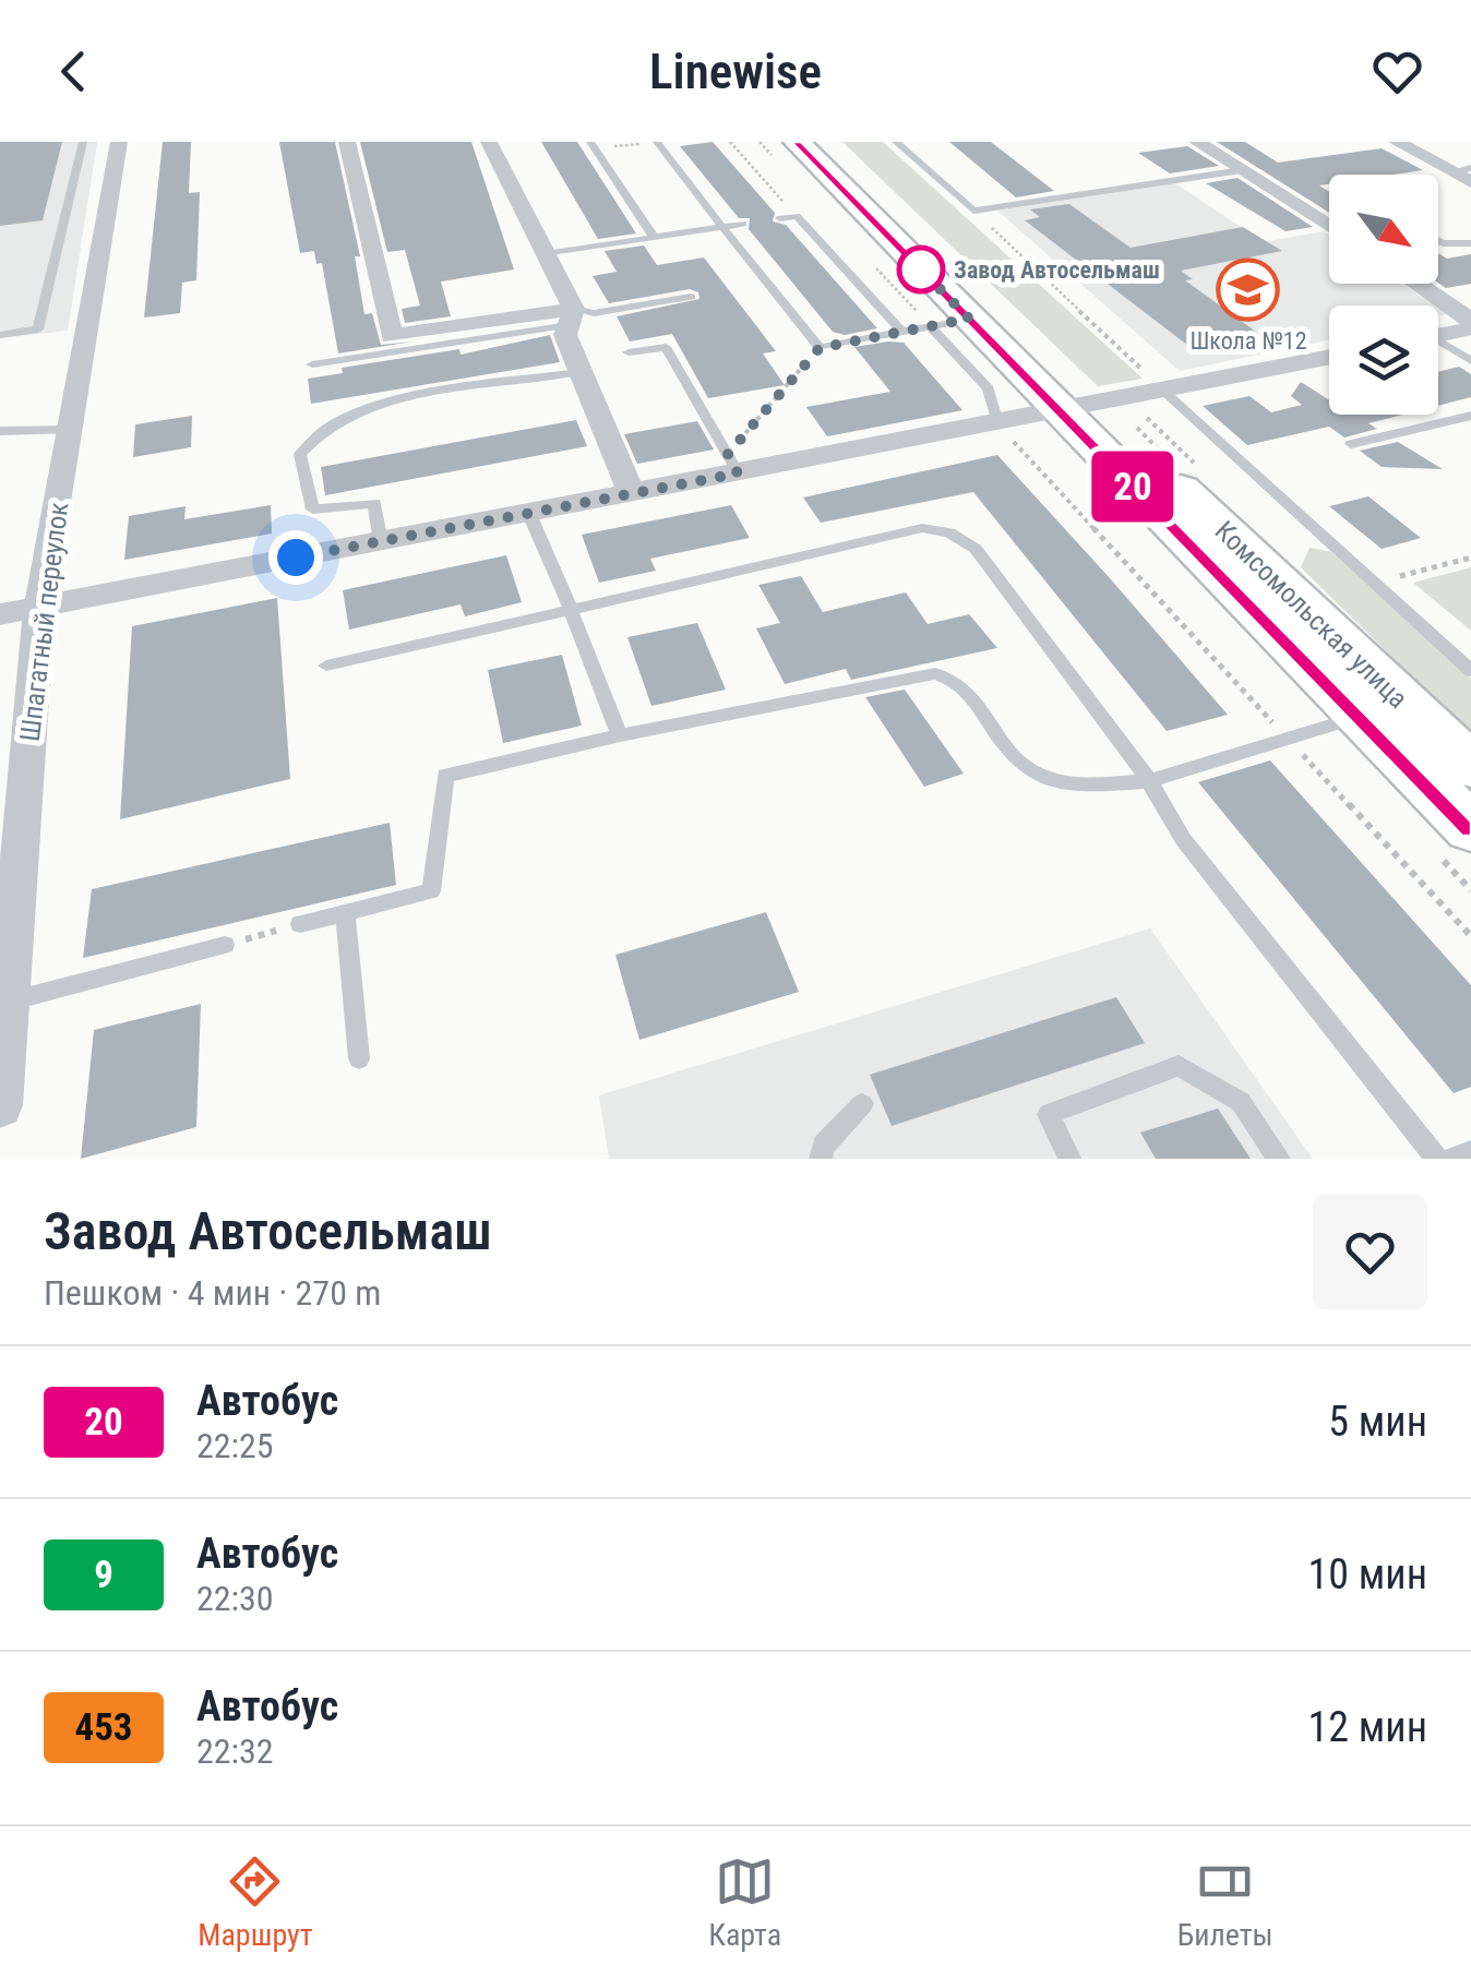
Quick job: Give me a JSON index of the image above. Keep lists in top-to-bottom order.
{
  "streets": {
    "main road": ["Комсомольская улица"],
    "street": ["Шпагатный переулок"]
  },
  "places": {
    "other": ["Завод Автосельмаш"],
    "school or university": ["Школа №12"]
  },
  "lines": ["bus line 20"],
  "north": "bottom right",
  "page": {
    "header": "Linewise",
    "on_map": "20",
    "heading": ["Завод Автосельмаш", "Пешком · 4 мин · 270 m"],
    "list": [
      {
        "mark": "20",
        "name": "Автобус",
        "note": "22:25",
        "value": "5 мин"
      },
      {
        "mark": "9",
        "name": "Автобус",
        "note": "22:30",
        "value": "10 мин"
      },
      {
        "mark": "453",
        "name": "Автобус",
        "note": "22:32",
        "value": "12 мин"
      }
    ],
    "tabs": ["Маршрут", "Карта", "Билеты"]
  }
}
